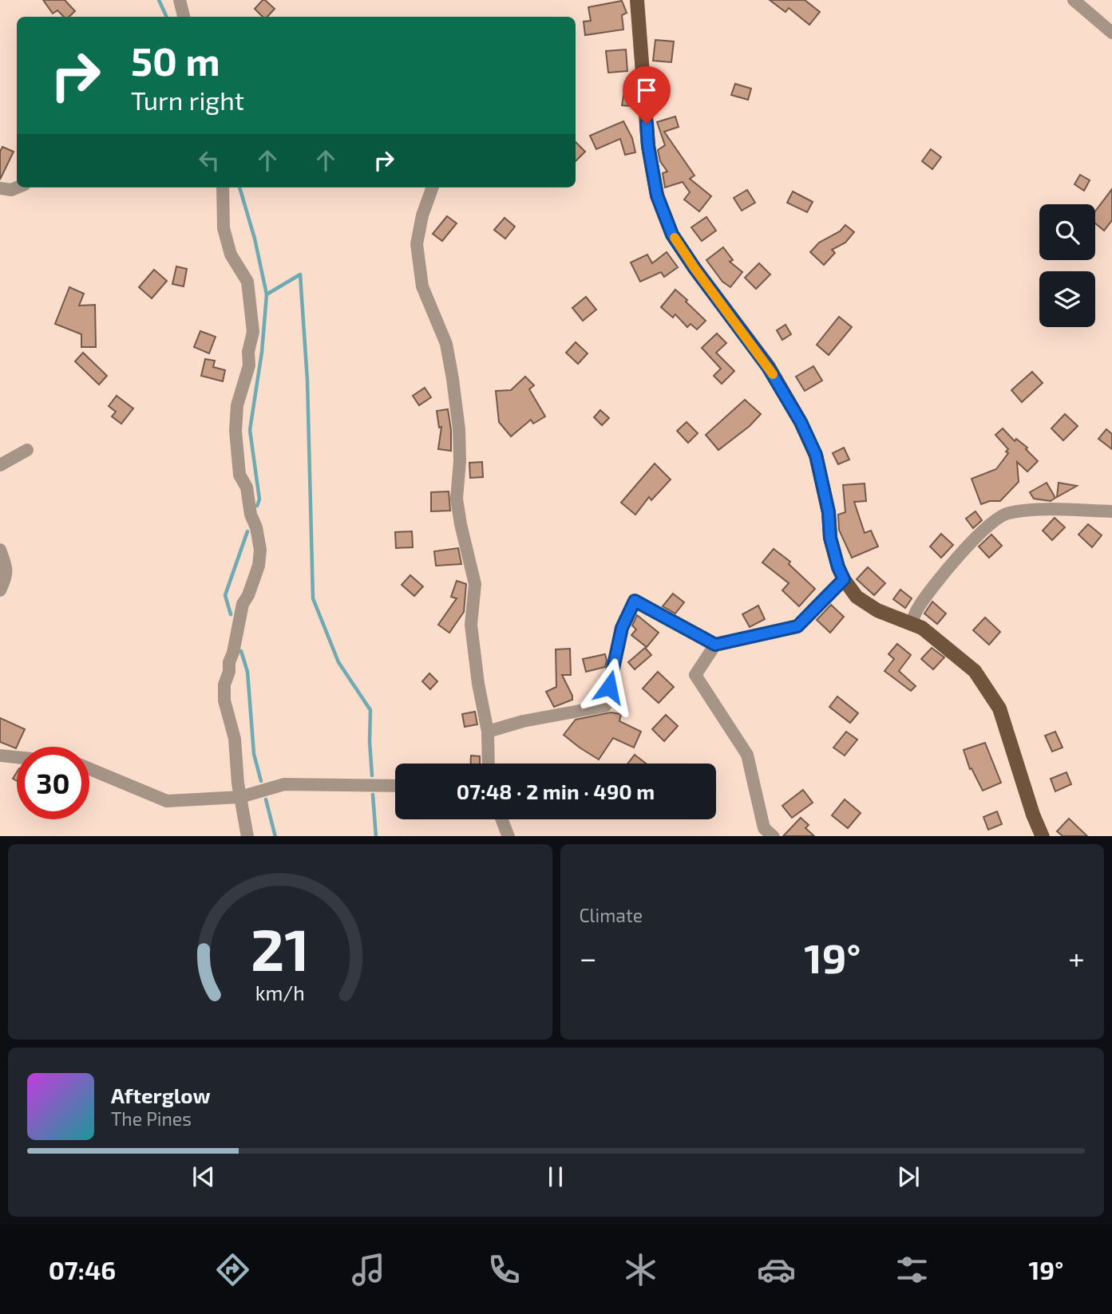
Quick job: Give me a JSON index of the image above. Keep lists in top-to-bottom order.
{
  "page": {
    "turn": ["50 m", "Turn right"],
    "limit": "30",
    "trip": "07:48 · 2 min · 490 m",
    "tile": "Climate",
    "heat": ["−", "19°", "+"],
    "song": ["Afterglow", "The Pines"],
    "tabs": ["07:46", "19°"],
    "gauge": ["21", "km/h"]
  }
}
